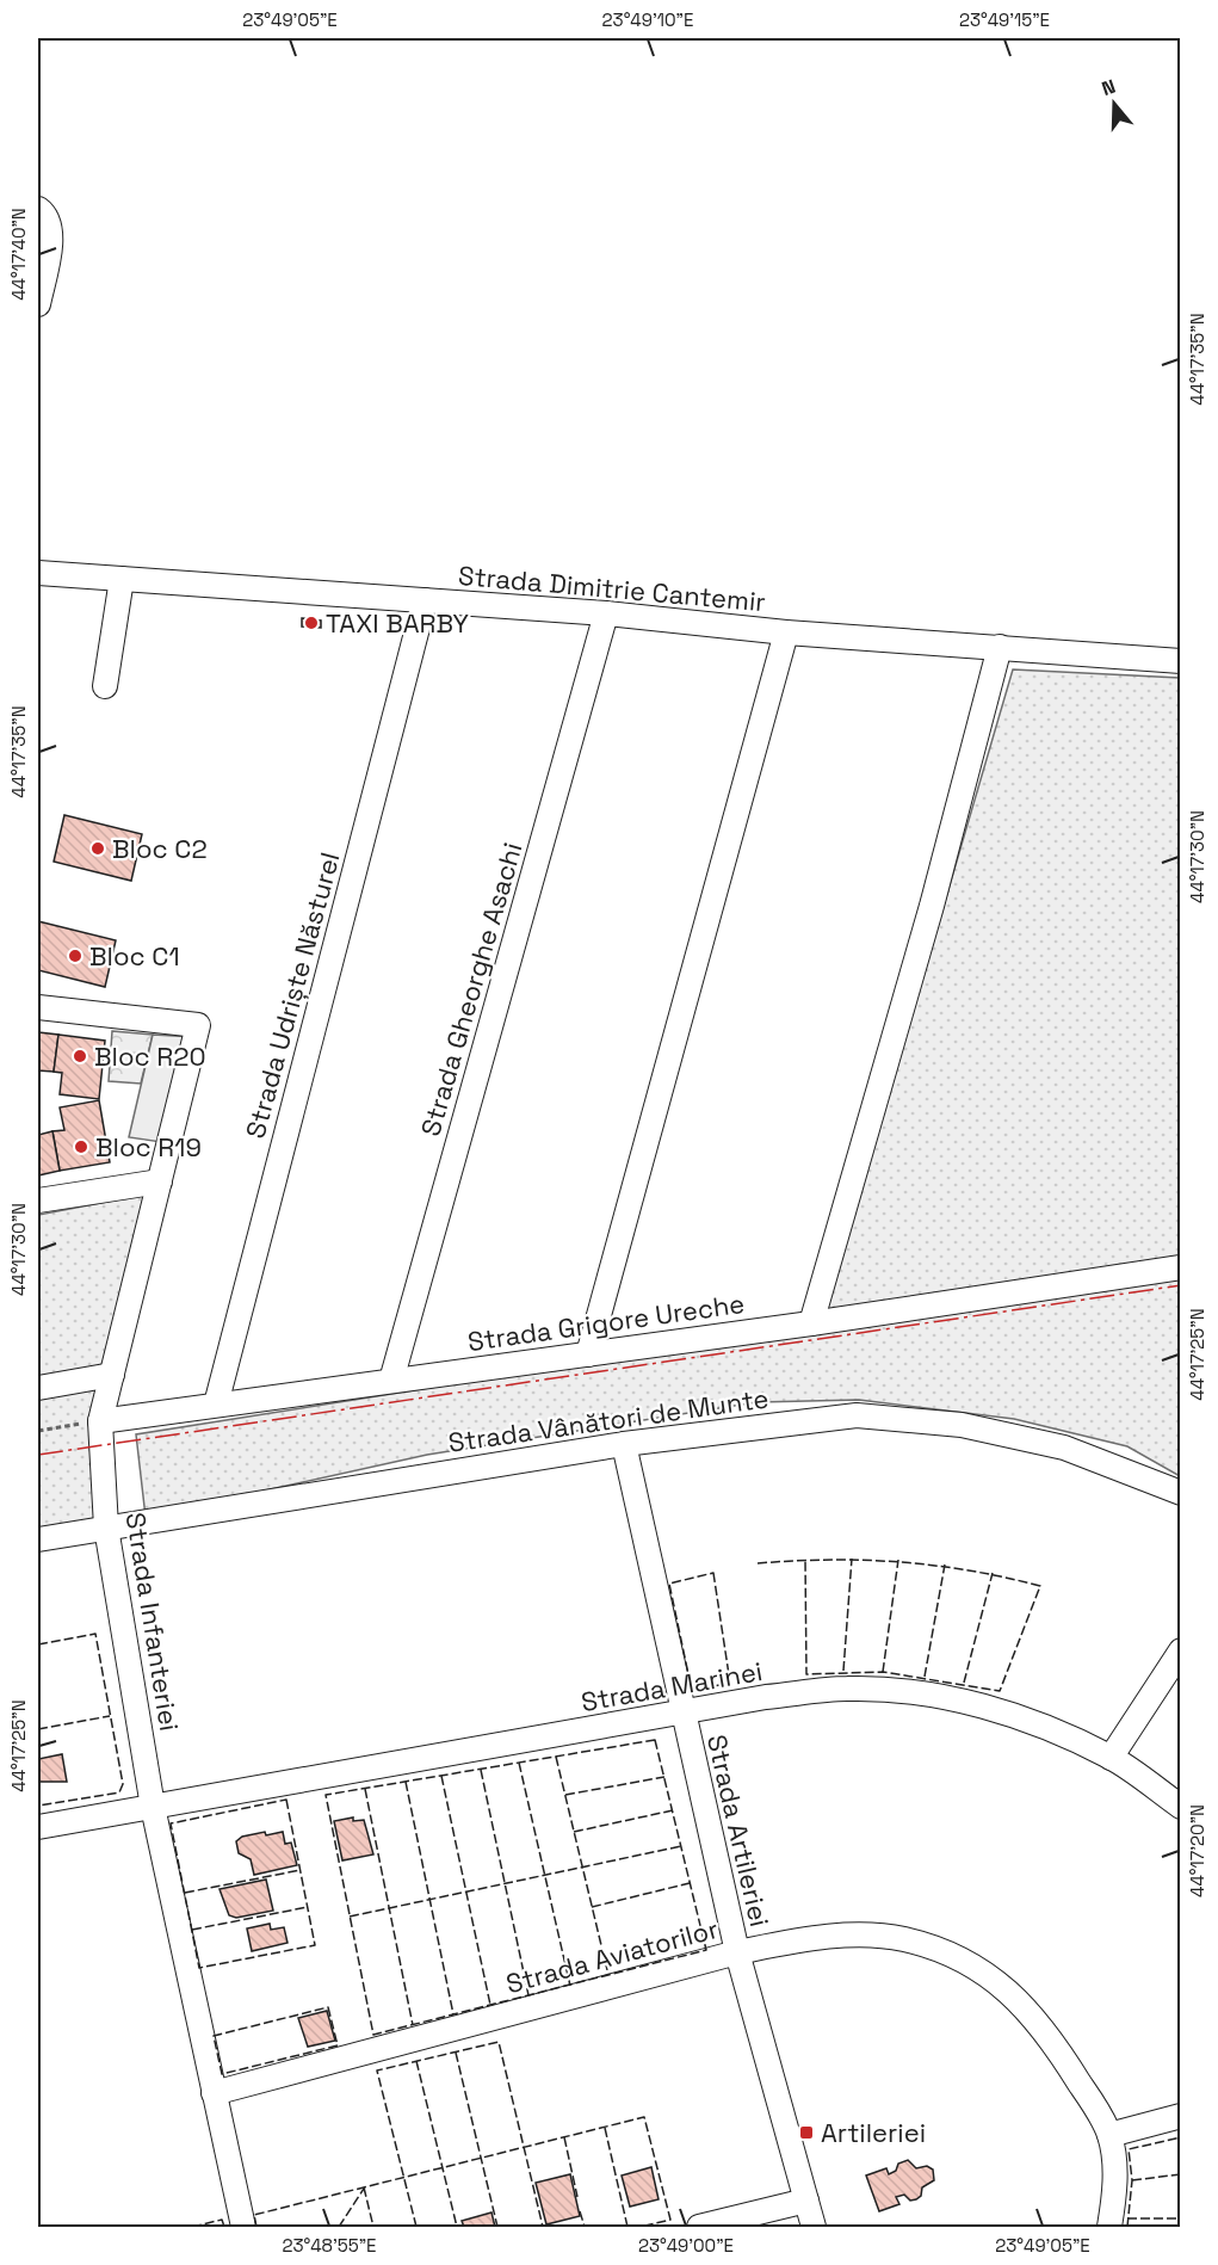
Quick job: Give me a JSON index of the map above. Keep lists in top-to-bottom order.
{
  "streets": {
    "street": [
      "Strada Dimitrie Cantemir",
      "Strada Gheorghe Asachi",
      "Strada Udriște Năsturel",
      "Strada Grigore Ureche",
      "Strada Vânători de Munte",
      "Strada Infanteriei",
      "Strada Marinei",
      "Strada Artileriei",
      "Strada Aviatorilor"
    ]
  },
  "crossings": [
    ["Strada Dimitrie Cantemir", "Strada Gheorghe Asachi"],
    ["Strada Dimitrie Cantemir", "Strada Udriște Năsturel"],
    ["Strada Gheorghe Asachi", "Strada Grigore Ureche"],
    ["Strada Udriște Năsturel", "Strada Grigore Ureche"],
    ["Strada Grigore Ureche", "Strada Infanteriei"],
    ["Strada Vânători de Munte", "Strada Infanteriei"],
    ["Strada Vânători de Munte", "Strada Artileriei"],
    ["Strada Infanteriei", "Strada Marinei"],
    ["Strada Infanteriei", "Strada Aviatorilor"],
    ["Strada Marinei", "Strada Artileriei"],
    ["Strada Artileriei", "Strada Aviatorilor"]
  ],
  "places": {
    "other": [
      "TAXI BARBY",
      "Bloc C2",
      "Bloc C1",
      "Bloc R20",
      "Bloc R19"
    ],
    "transit": ["Artileriei"]
  },
  "north": "top",
  "coordinates": [
    "23°49'05\"E",
    "23°49'10\"E",
    "23°49'15\"E",
    "44°17'40\"N",
    "44°17'35\"N",
    "44°17'30\"N",
    "44°17'25\"N",
    "44°17'20\"N",
    "23°48'55\"E",
    "23°49'00\"E"
  ]
}
